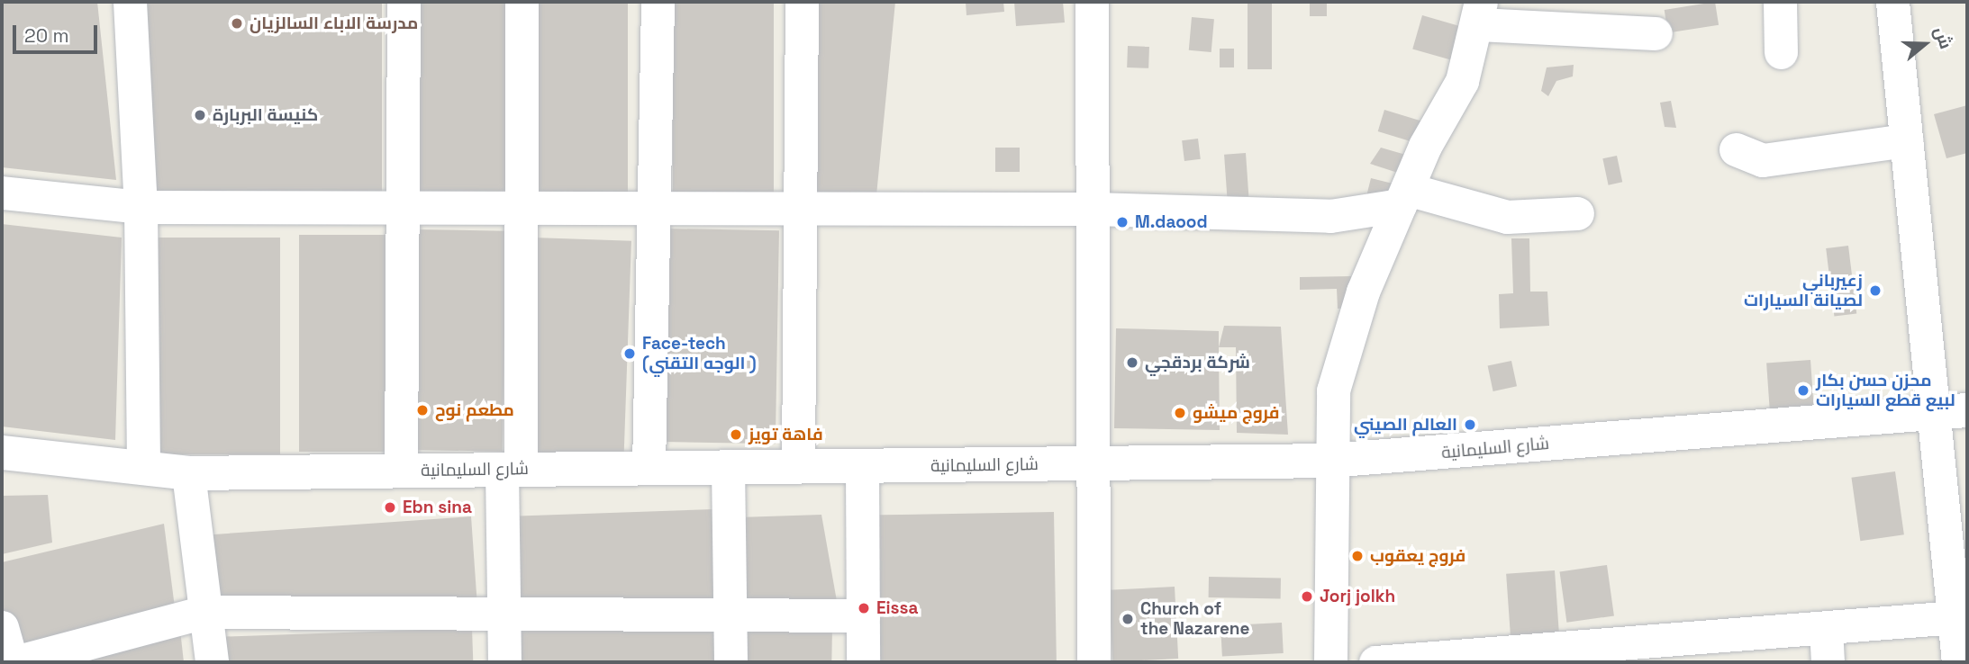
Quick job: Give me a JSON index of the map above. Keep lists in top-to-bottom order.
{
  "streets": {
    "main road": ["شارع السليمانية"]
  },
  "places": [
    "مدرسة الاباء السالزيان",
    "كنيسة البربارة",
    "M.daood",
    "زعيرباني لصيانة السيارات",
    "Face-tech (الوجه التقني )",
    "شركة بردقجي",
    "محزن حسن بكار لبيع قطع السيارات",
    "مطعم نوح",
    "فروج ميشو",
    "العالم الصيني",
    "فاهة تويز",
    "Ebn sina",
    "فروج يعقوب",
    "Jorj jolkh",
    "Eissa",
    "Church of the Nazarene"
  ],
  "scale_bar": "20 m",
  "north": "right"
}
